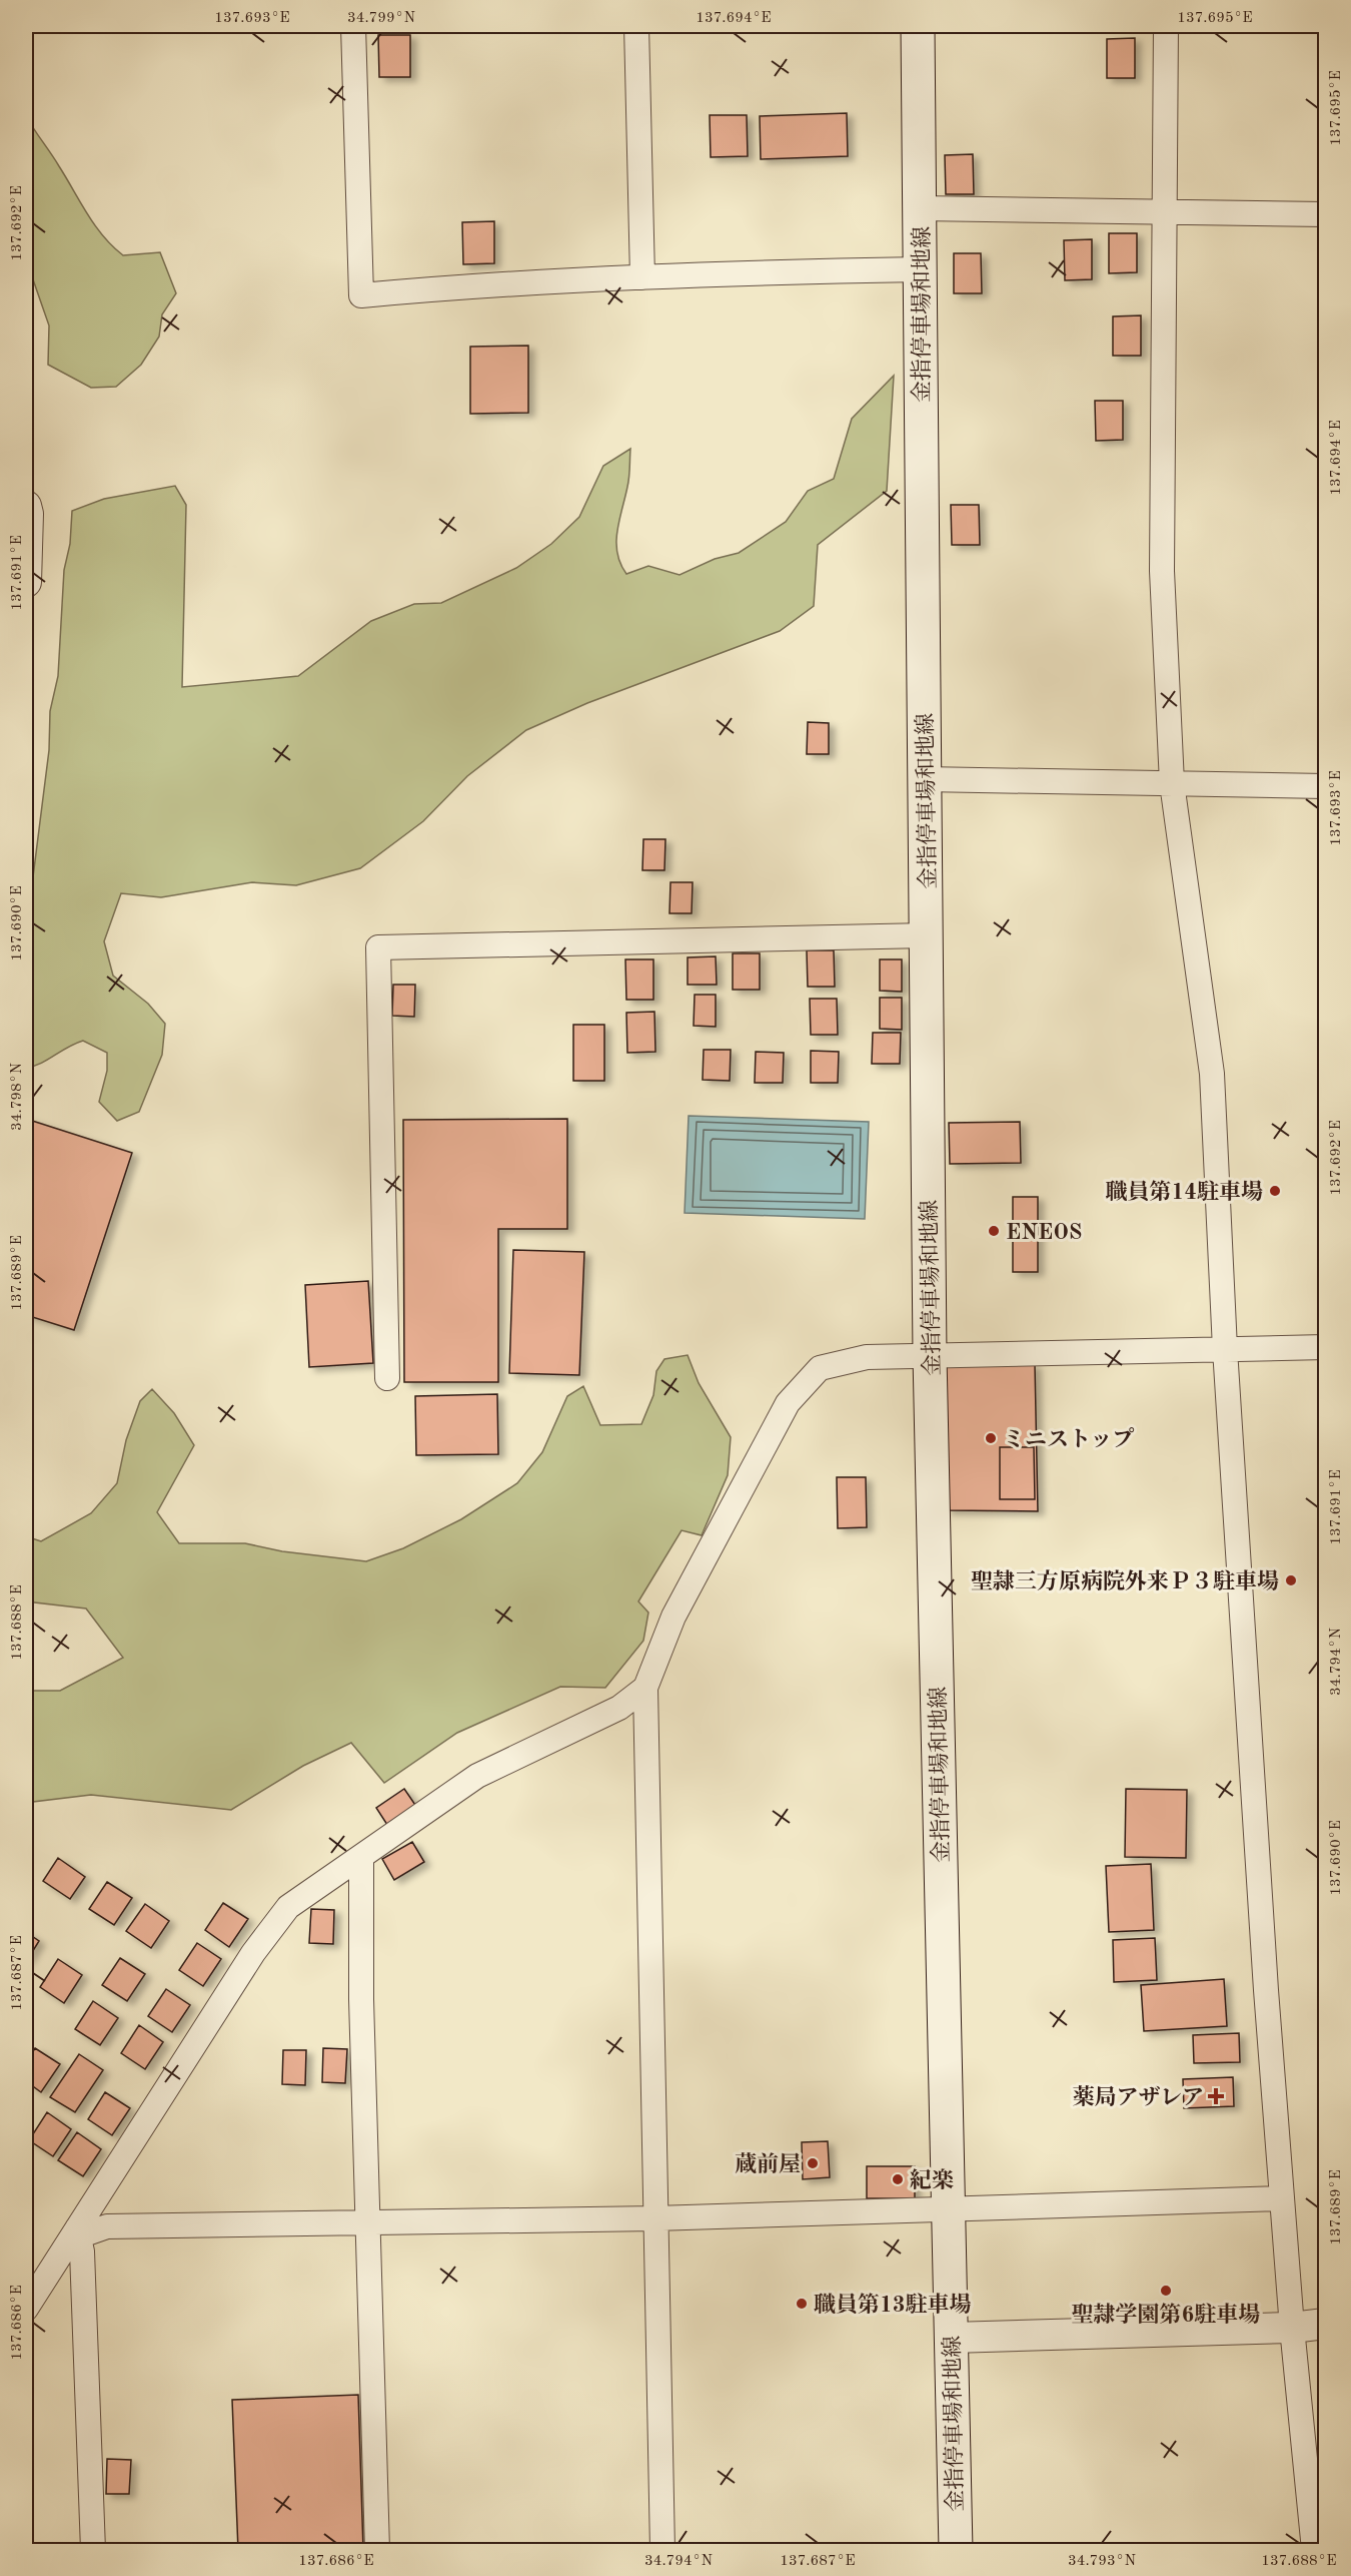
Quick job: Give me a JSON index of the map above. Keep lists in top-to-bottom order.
{
  "streets": {
    "main road": ["金指停車場和地線"]
  },
  "places": {
    "other": [
      "職員第14駐車場",
      "ENEOS",
      "ミニストップ",
      "聖隷三方原病院外来Ｐ３駐車場",
      "蔵前屋",
      "紀楽",
      "聖隷学園第6駐車場",
      "職員第13駐車場"
    ],
    "health": ["薬局アザレア"]
  },
  "coordinates": [
    "137.693°E",
    "34.799°N",
    "137.694°E",
    "137.695°E",
    "137.692°E",
    "137.691°E",
    "137.690°E",
    "34.798°N",
    "137.689°E",
    "137.688°E",
    "34.794°N",
    "137.687°E",
    "137.686°E",
    "34.793°N"
  ]
}
